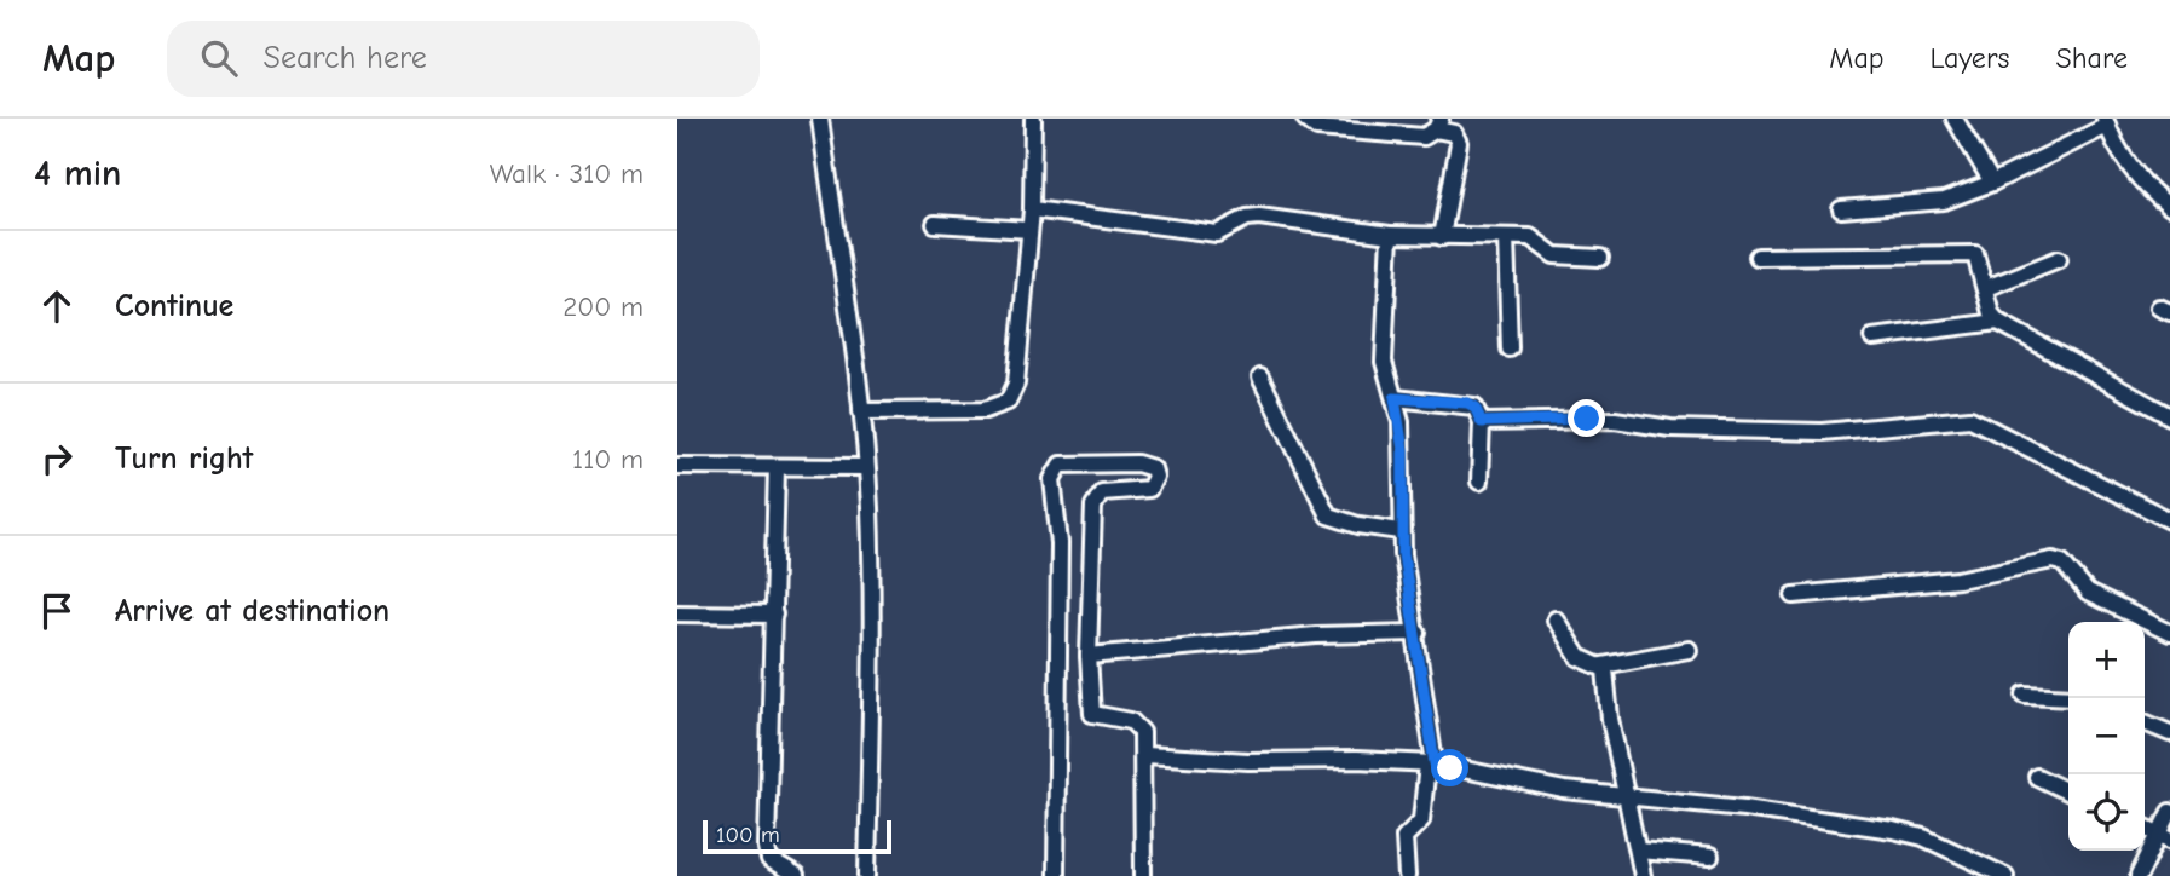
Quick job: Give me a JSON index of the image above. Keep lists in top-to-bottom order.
{
  "scale_bar": "100 m",
  "page": {
    "header": "Map",
    "search": "Search here",
    "nav": ["Map", "Layers", "Share"],
    "heading": ["4 min", "Walk · 310 m"],
    "list": [
      ["Continue", "200 m"],
      ["Turn right", "110 m"],
      "Arrive at destination"
    ],
    "map_buttons": ["+", "−"],
    "scale": "100 m"
  }
}
